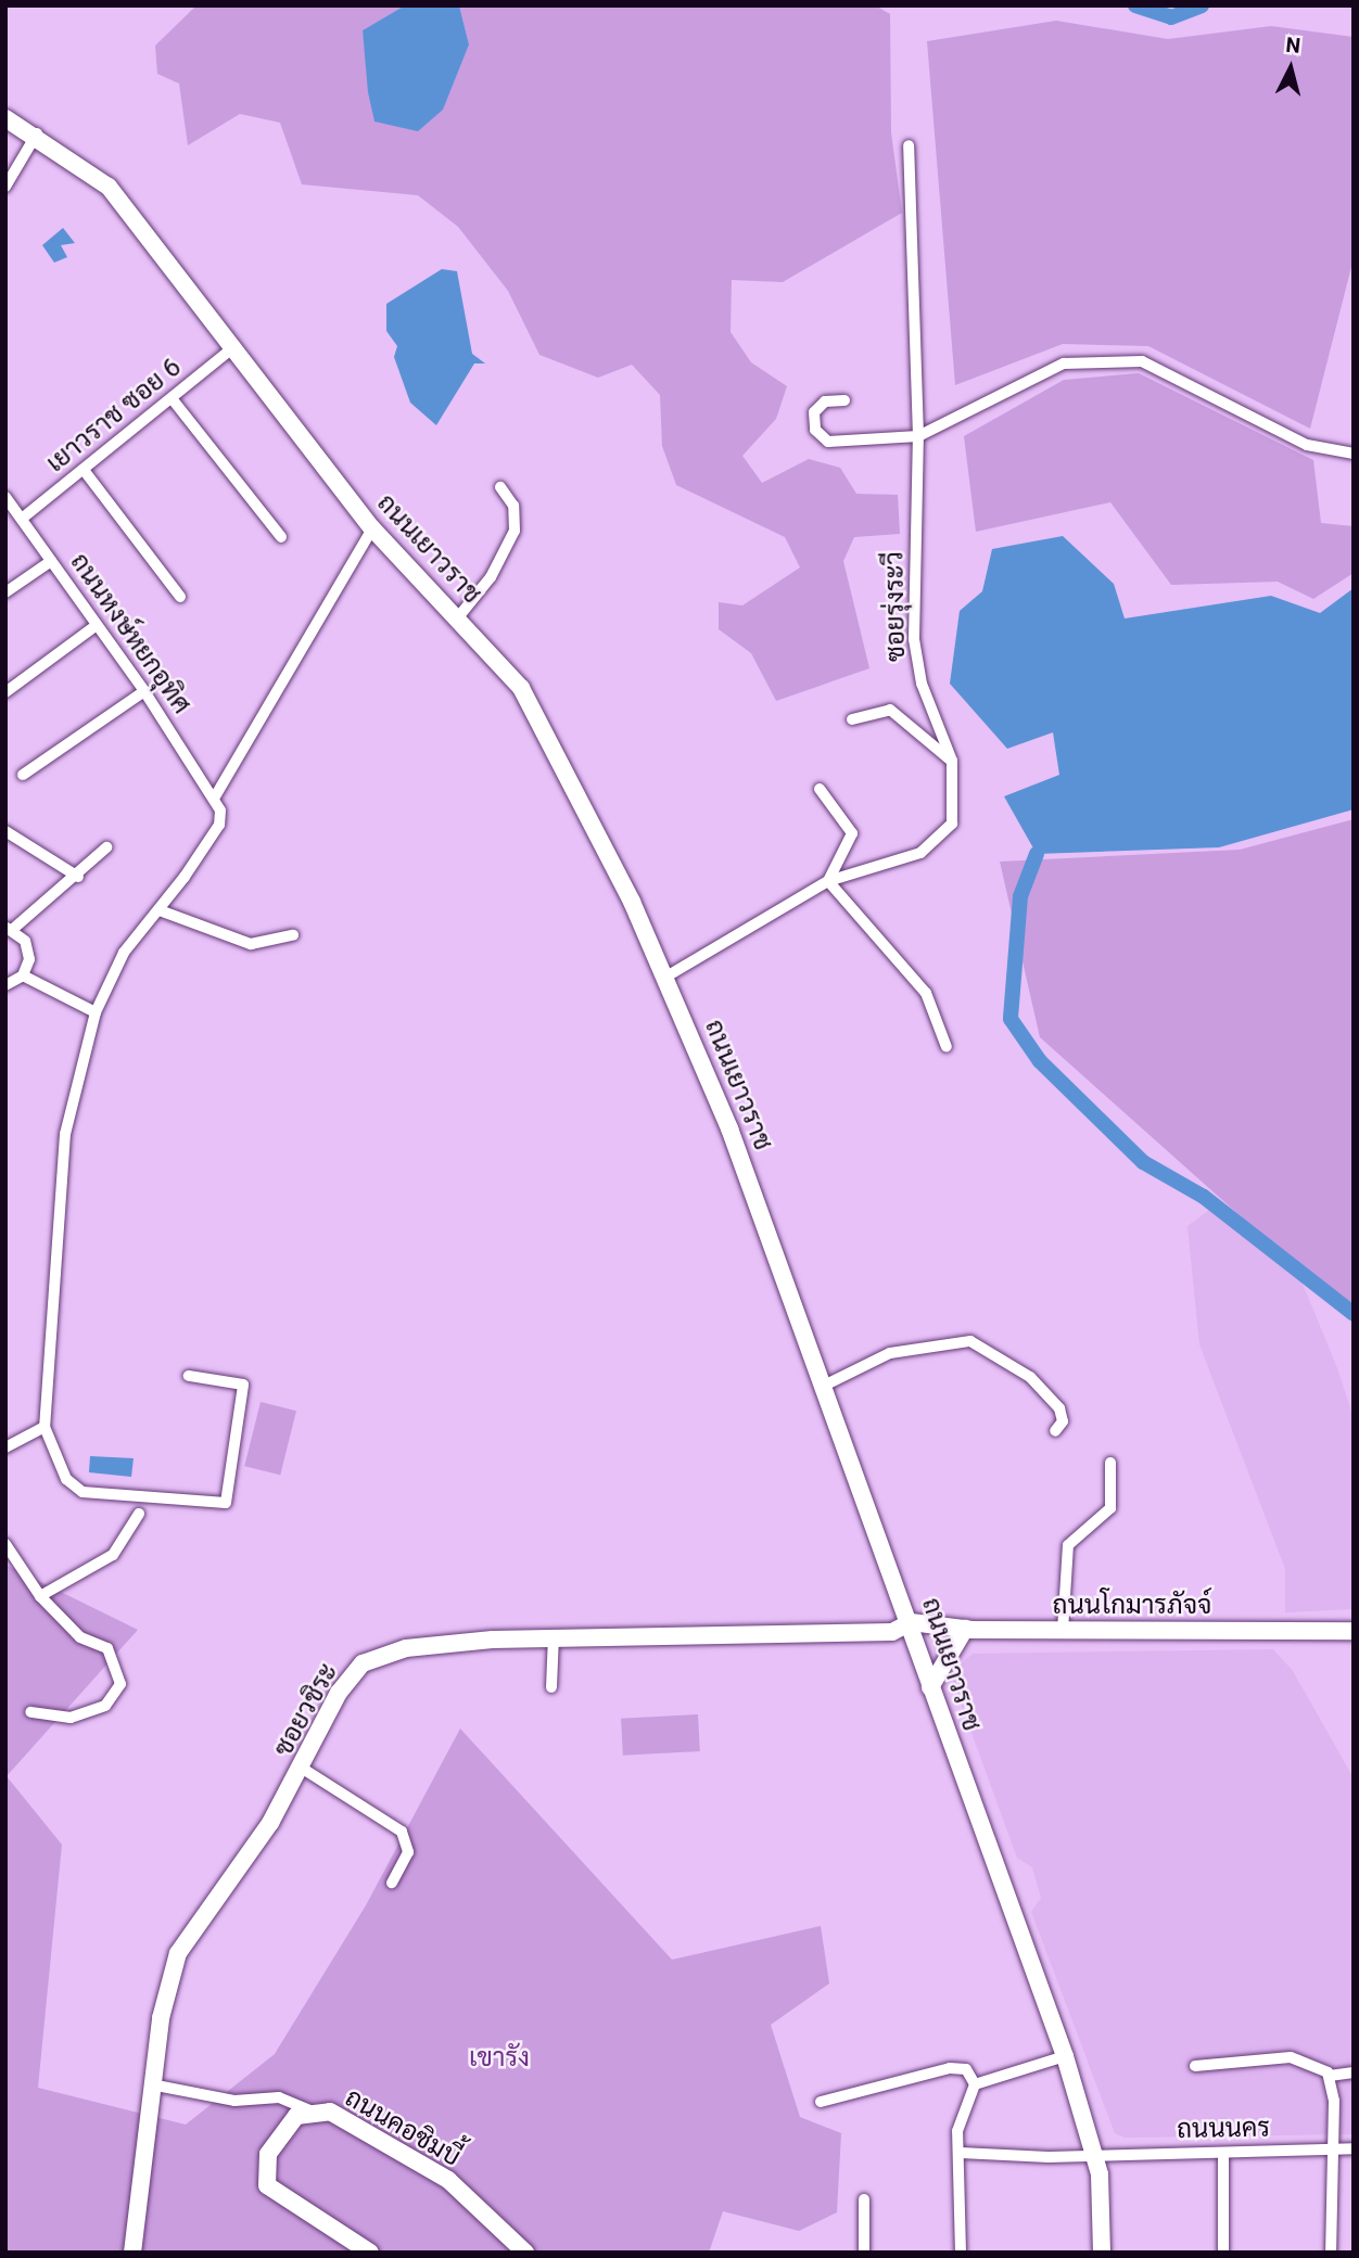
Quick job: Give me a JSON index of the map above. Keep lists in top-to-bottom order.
{
  "streets": {
    "main road": [
      "ถนนเยาวราช",
      "ถนนโกมารภัจจ์",
      "ซอยวชิระ",
      "ถนนคอซิมบี้"
    ],
    "street": [
      "เยาวราช ซอย 6",
      "ซอยรุ่งระวี",
      "ถนนหงษ์หยกอุทิศ",
      "ถนนนคร"
    ]
  },
  "crossings": [
    ["เยาวราช ซอย 6", "ถนนเยาวราช"],
    ["เยาวราช ซอย 6", "ถนนหงษ์หยกอุทิศ"],
    ["ถนนเยาวราช", "ซอยรุ่งระวี"],
    ["ถนนเยาวราช", "ถนนโกมารภัจจ์"],
    ["ถนนเยาวราช", "ซอยวชิระ"],
    ["ถนนเยาวราช", "ถนนนคร"],
    ["ถนนโกมารภัจจ์", "ซอยวชิระ"]
  ],
  "parks": ["เขารัง"],
  "north": "top"
}
